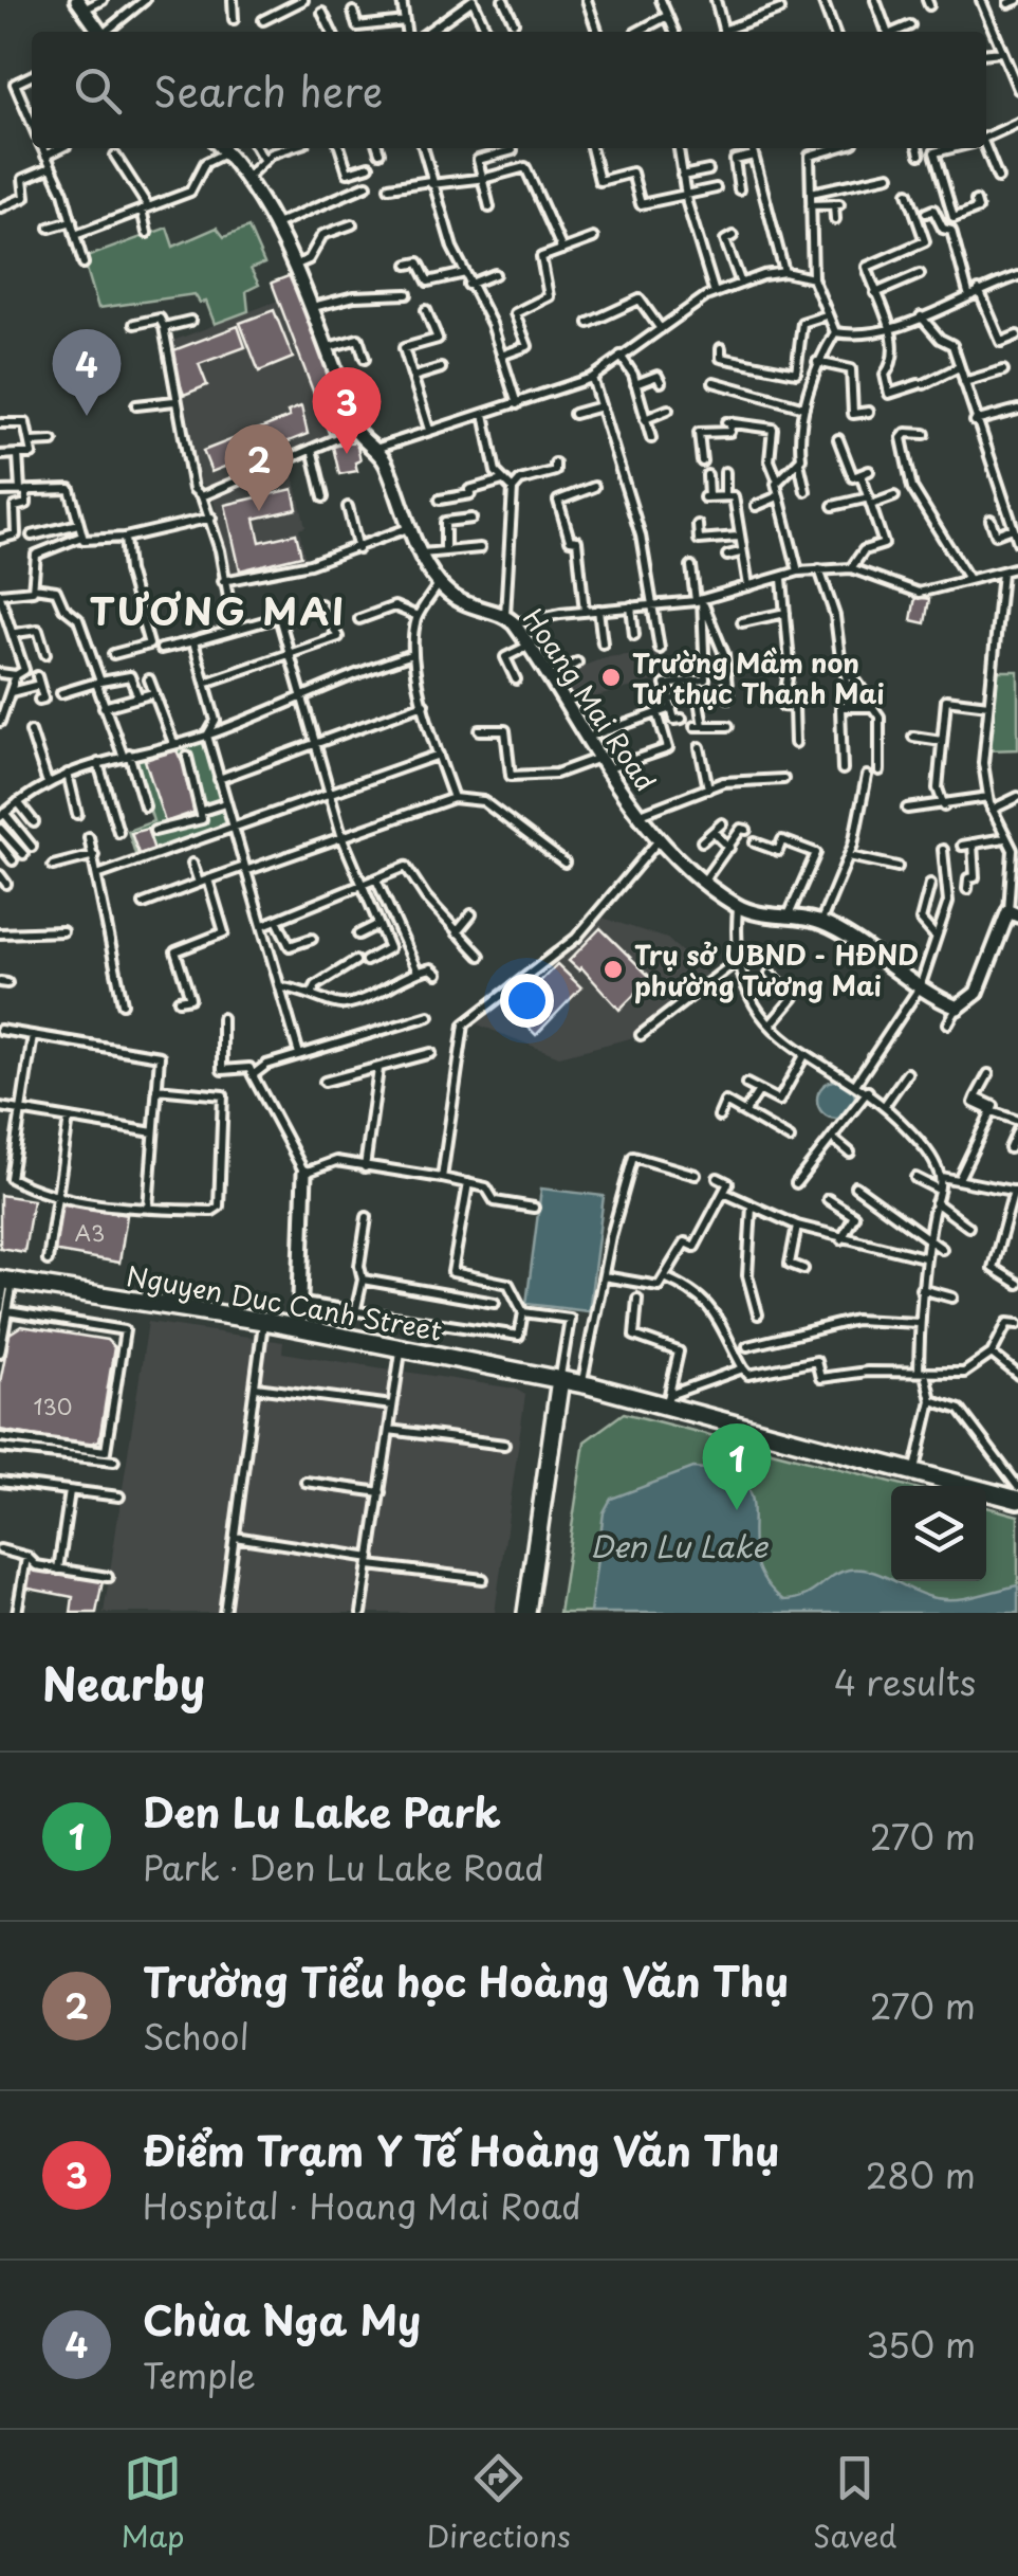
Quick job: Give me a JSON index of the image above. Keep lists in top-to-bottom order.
{
  "streets": {
    "street": ["Hoang Mai Road", "Nguyen Duc Canh Street"]
  },
  "districts": ["TƯƠNG MAI"],
  "water": ["Den Lu Lake"],
  "places": ["Trường Mầm non Tư thục Thanh Mai", "Trụ sở UBND - HĐND phường Tương Mai"],
  "house_numbers": ["A3", "130"],
  "page": {
    "search": "Search here",
    "pins": [
      "4",
      "3",
      "2",
      "1"
    ],
    "heading": ["Nearby", "4 results"],
    "list": [
      {
        "mark": "1",
        "name": "Den Lu Lake Park",
        "note": "Park · Den Lu Lake Road",
        "value": "270 m"
      },
      {
        "mark": "2",
        "name": "Trường Tiểu học Hoàng Văn Thụ",
        "note": "School",
        "value": "270 m"
      },
      {
        "mark": "3",
        "name": "Điểm Trạm Y Tế Hoàng Văn Thụ",
        "note": "Hospital · Hoang Mai Road",
        "value": "280 m"
      },
      {
        "mark": "4",
        "name": "Chùa Nga My",
        "note": "Temple",
        "value": "350 m"
      }
    ],
    "nav": ["Map", "Directions", "Saved"]
  }
}
